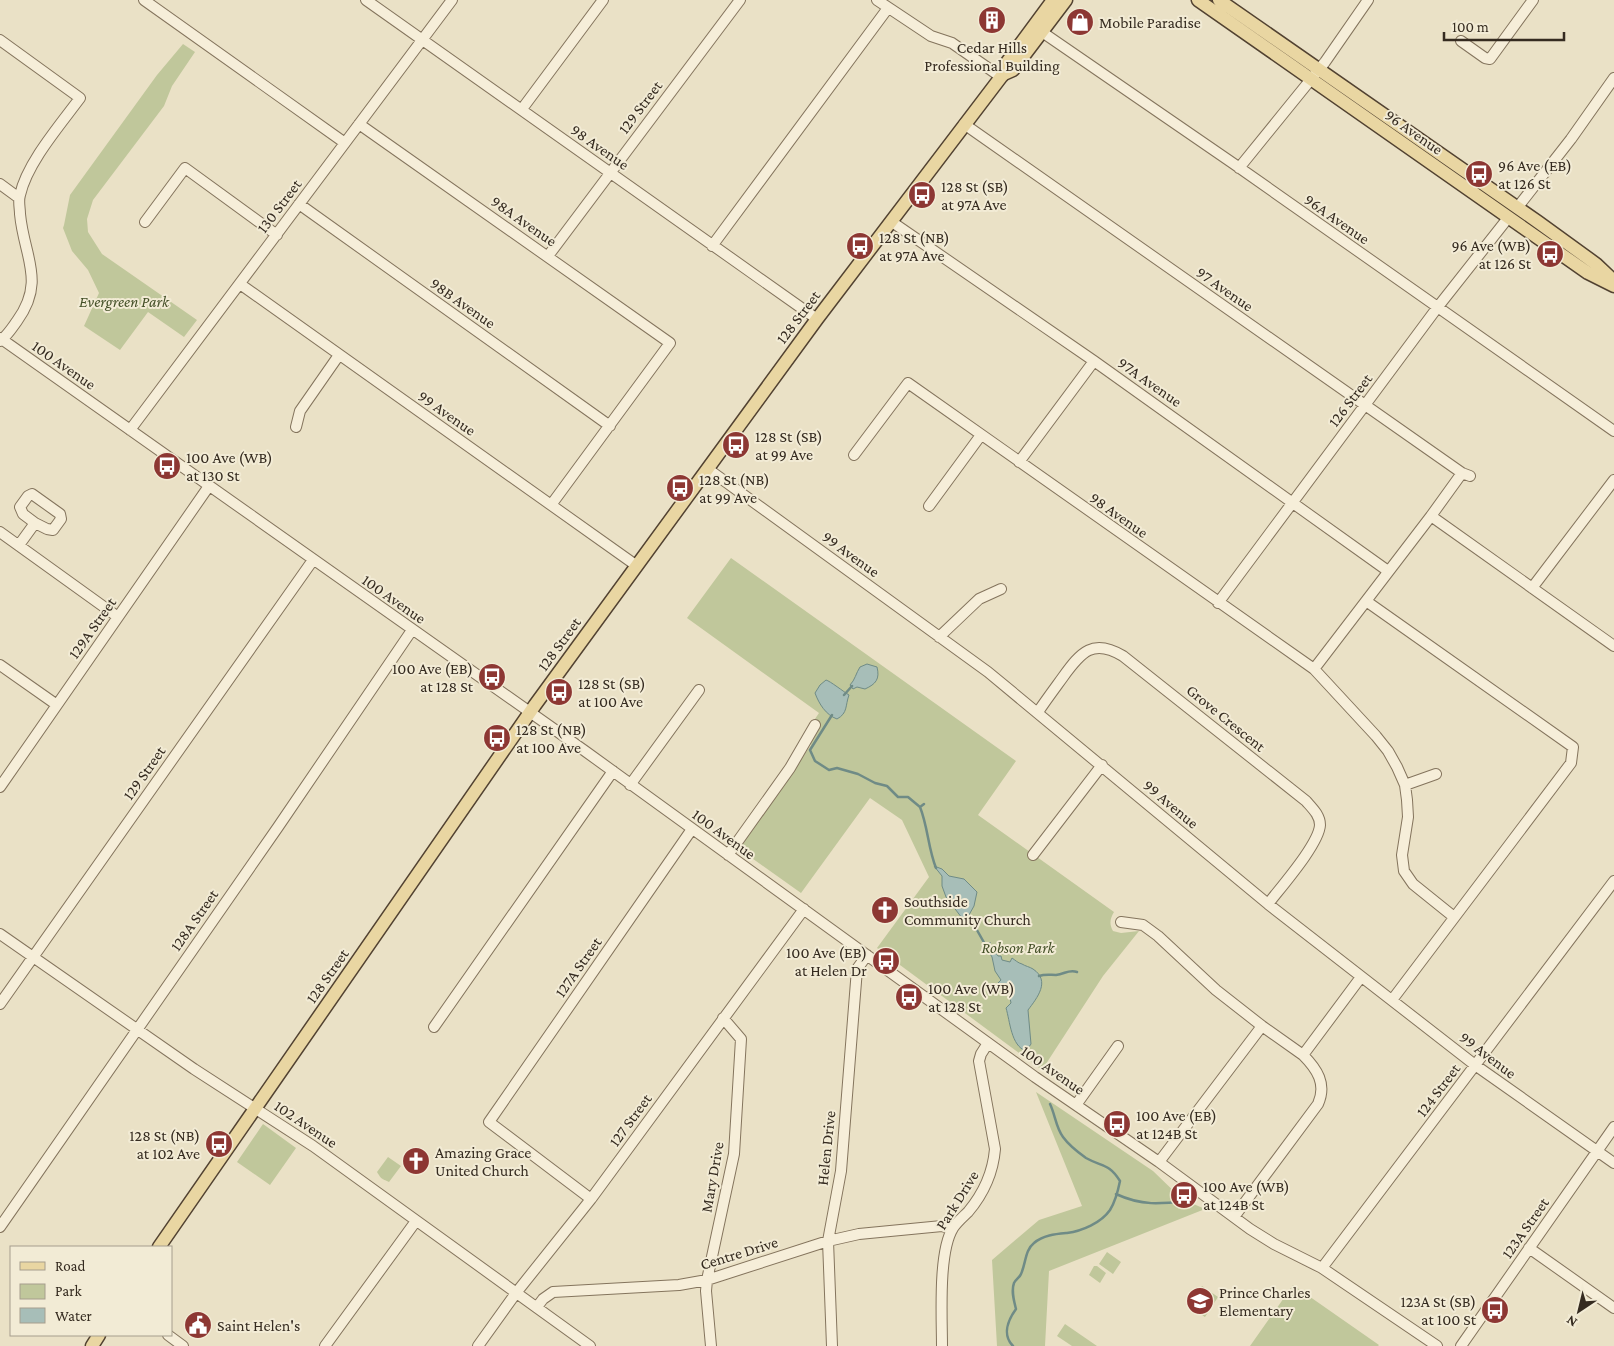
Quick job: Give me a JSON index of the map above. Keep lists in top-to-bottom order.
{
  "streets": {
    "main road": ["96 Avenue", "128 Street"],
    "street": [
      "129 Street",
      "98 Avenue",
      "130 Street",
      "96A Avenue",
      "98A Avenue",
      "97 Avenue",
      "98B Avenue",
      "100 Avenue",
      "97A Avenue",
      "126 Street",
      "99 Avenue",
      "129A Street",
      "Grove Crescent",
      "128A Street",
      "127A Street",
      "124 Street",
      "127 Street",
      "102 Avenue",
      "Helen Drive",
      "Mary Drive",
      "Park Drive",
      "123A Street",
      "Centre Drive"
    ]
  },
  "crossings": [
    ["129 Street", "98 Avenue"],
    ["129 Street", "98A Avenue"],
    ["129 Street", "100 Avenue"],
    ["129 Street", "102 Avenue"],
    ["96 Avenue", "126 Street"],
    ["98 Avenue", "130 Street"],
    ["98 Avenue", "128 Street"],
    ["98 Avenue", "126 Street"],
    ["130 Street", "98A Avenue"],
    ["130 Street", "98B Avenue"],
    ["130 Street", "100 Avenue"],
    ["130 Street", "99 Avenue"],
    ["96A Avenue", "128 Street"],
    ["96A Avenue", "126 Street"],
    ["98A Avenue", "98B Avenue"],
    ["97 Avenue", "128 Street"],
    ["97 Avenue", "126 Street"],
    ["128 Street", "100 Avenue"],
    ["128 Street", "97A Avenue"],
    ["128 Street", "99 Avenue"],
    ["128 Street", "102 Avenue"],
    ["100 Avenue", "129A Street"],
    ["100 Avenue", "128A Street"],
    ["100 Avenue", "127A Street"],
    ["100 Avenue", "124 Street"],
    ["100 Avenue", "127 Street"],
    ["100 Avenue", "Helen Drive"],
    ["100 Avenue", "Park Drive"],
    ["97A Avenue", "126 Street"],
    ["99 Avenue", "Grove Crescent"],
    ["99 Avenue", "124 Street"],
    ["99 Avenue", "123A Street"],
    ["128A Street", "102 Avenue"],
    ["127A Street", "127 Street"],
    ["127 Street", "102 Avenue"],
    ["127 Street", "Mary Drive"],
    ["102 Avenue", "Centre Drive"],
    ["Helen Drive", "Centre Drive"],
    ["Mary Drive", "Centre Drive"],
    ["Park Drive", "Centre Drive"]
  ],
  "parks": ["Evergreen Park", "Robson Park"],
  "places": {
    "building": ["Cedar Hills Professional Building"],
    "shop": ["Mobile Paradise"],
    "bus stop": [
      "96 Ave (EB) at 126 St",
      "128 St (SB) at 97A Ave",
      "128 St (NB) at 97A Ave",
      "96 Ave (WB) at 126 St",
      "128 St (SB) at 99 Ave",
      "100 Ave (WB) at 130 St",
      "128 St (NB) at 99 Ave",
      "100 Ave (EB) at 128 St",
      "128 St (SB) at 100 Ave",
      "128 St (NB) at 100 Ave",
      "100 Ave (EB) at Helen Dr",
      "100 Ave (WB) at 128 St",
      "100 Ave (EB) at 124B St",
      "128 St (NB) at 102 Ave",
      "100 Ave (WB) at 124B St",
      "123A St (SB) at 100 St"
    ],
    "church": ["Southside Community Church", "Amazing Grace United Church"],
    "school or university": ["Prince Charles Elementary"],
    "public building": ["Saint Helen's"]
  },
  "legend": ["Road", "Park", "Water"],
  "scale_bar": "100 m",
  "north": "bottom left"
}
